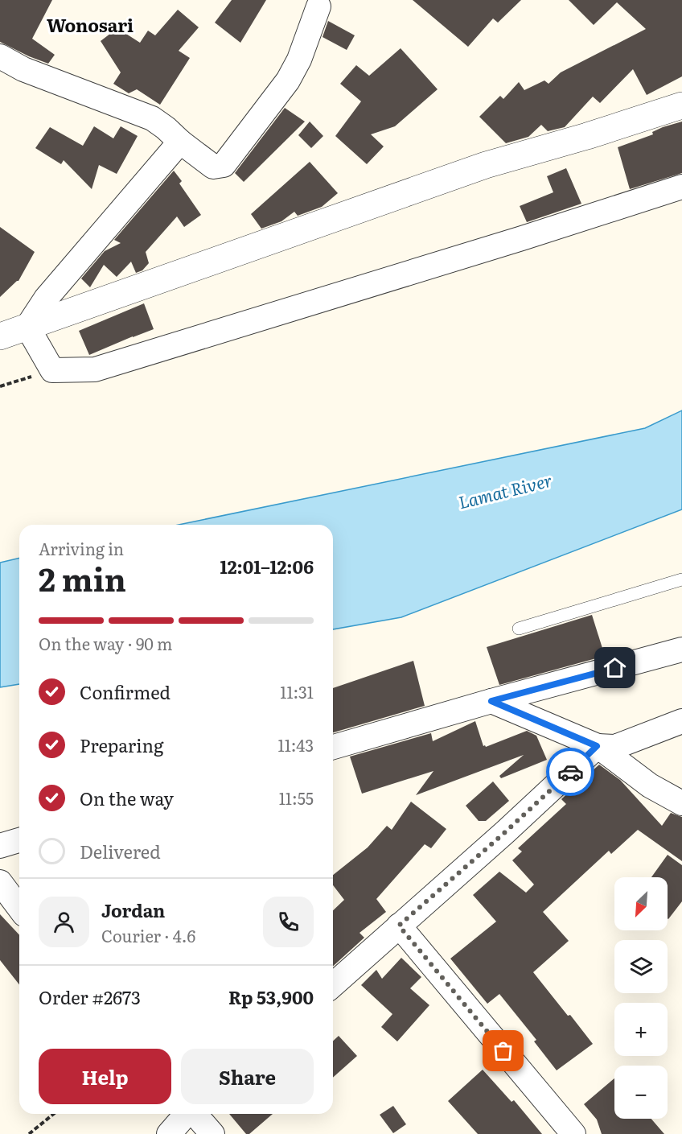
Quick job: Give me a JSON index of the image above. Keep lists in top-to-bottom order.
{
  "districts": ["Wonosari"],
  "water": ["Lamat River"],
  "north": "bottom left",
  "page": {
    "heading": ["2 min", "Arriving in", "12:01–12:06"],
    "panel": [
      "Jordan",
      "Courier · 4.6",
      "Order #2673",
      "Rp 53,900"
    ],
    "bar": "On the way · 90 m",
    "list": [
      ["Confirmed", "11:31"],
      ["Preparing", "11:43"],
      ["On the way", "11:55"],
      "Delivered"
    ],
    "map_buttons": ["+", "−"],
    "buttons": ["Help", "Share"]
  }
}
